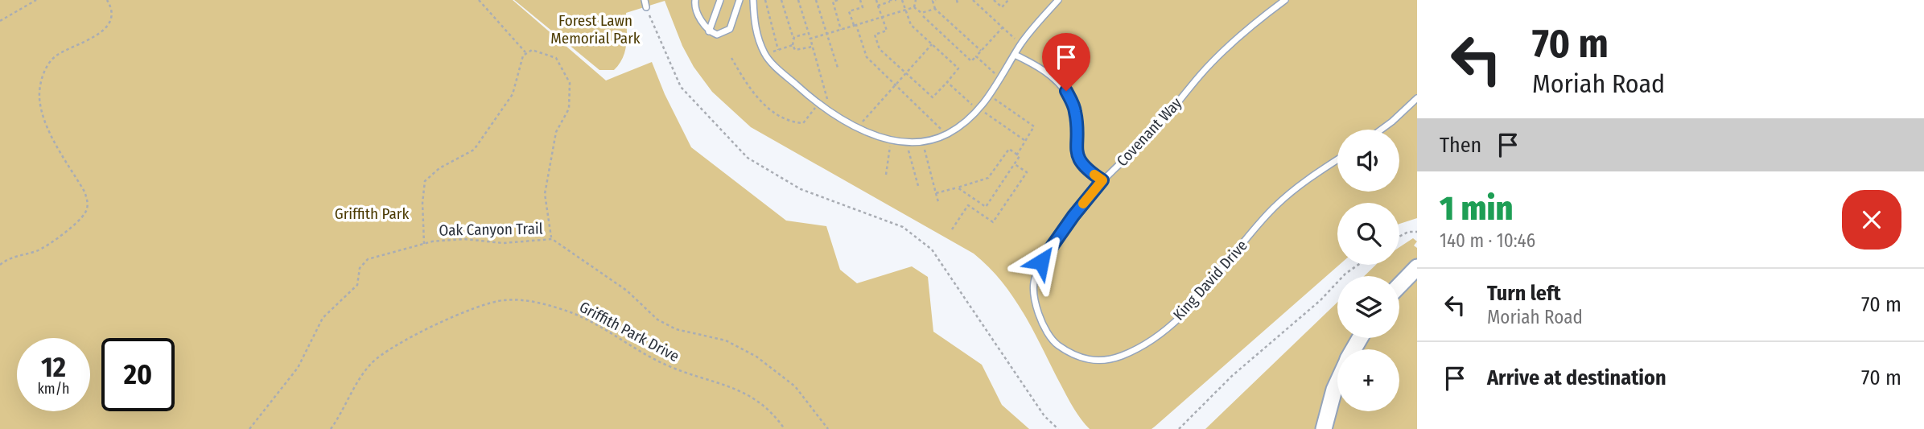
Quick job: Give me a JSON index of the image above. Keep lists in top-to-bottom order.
{
  "streets": {
    "lane": ["Covenant Way", "King David Drive"],
    "path": ["Oak Canyon Trail", "Griffith Park Drive"]
  },
  "crossings": [
    ["Covenant Way", "King David Drive"]
  ],
  "parks": ["Forest Lawn Memorial Park", "Griffith Park"],
  "page": {
    "turn": ["70 m", "Moriah Road"],
    "then": "Then",
    "map_buttons": "+",
    "heading": ["1 min", "140 m · 10:46"],
    "list": [
      {
        "name": "Turn left",
        "note": "Moriah Road",
        "value": "70 m"
      },
      {
        "name": "Arrive at destination",
        "value": "70 m"
      }
    ],
    "speed": "12 km/h",
    "limit": "20"
  }
}
